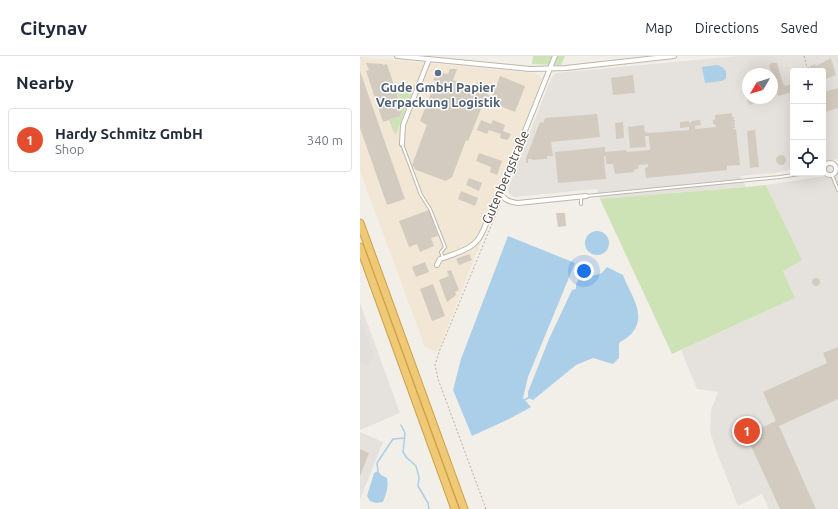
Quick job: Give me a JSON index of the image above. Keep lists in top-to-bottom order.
{
  "streets": {
    "street": ["Gutenbergstraße"]
  },
  "places": ["Gude GmbH Papier Verpackung Logistik"],
  "north": "bottom left",
  "page": {
    "header": "Citynav",
    "nav": ["Map", "Directions", "Saved"],
    "heading": "Nearby",
    "map_buttons": ["+", "−"],
    "list": [
      {
        "mark": "1",
        "name": "Hardy Schmitz GmbH",
        "note": "Shop",
        "value": "340 m"
      }
    ],
    "pins": "1"
  }
}
